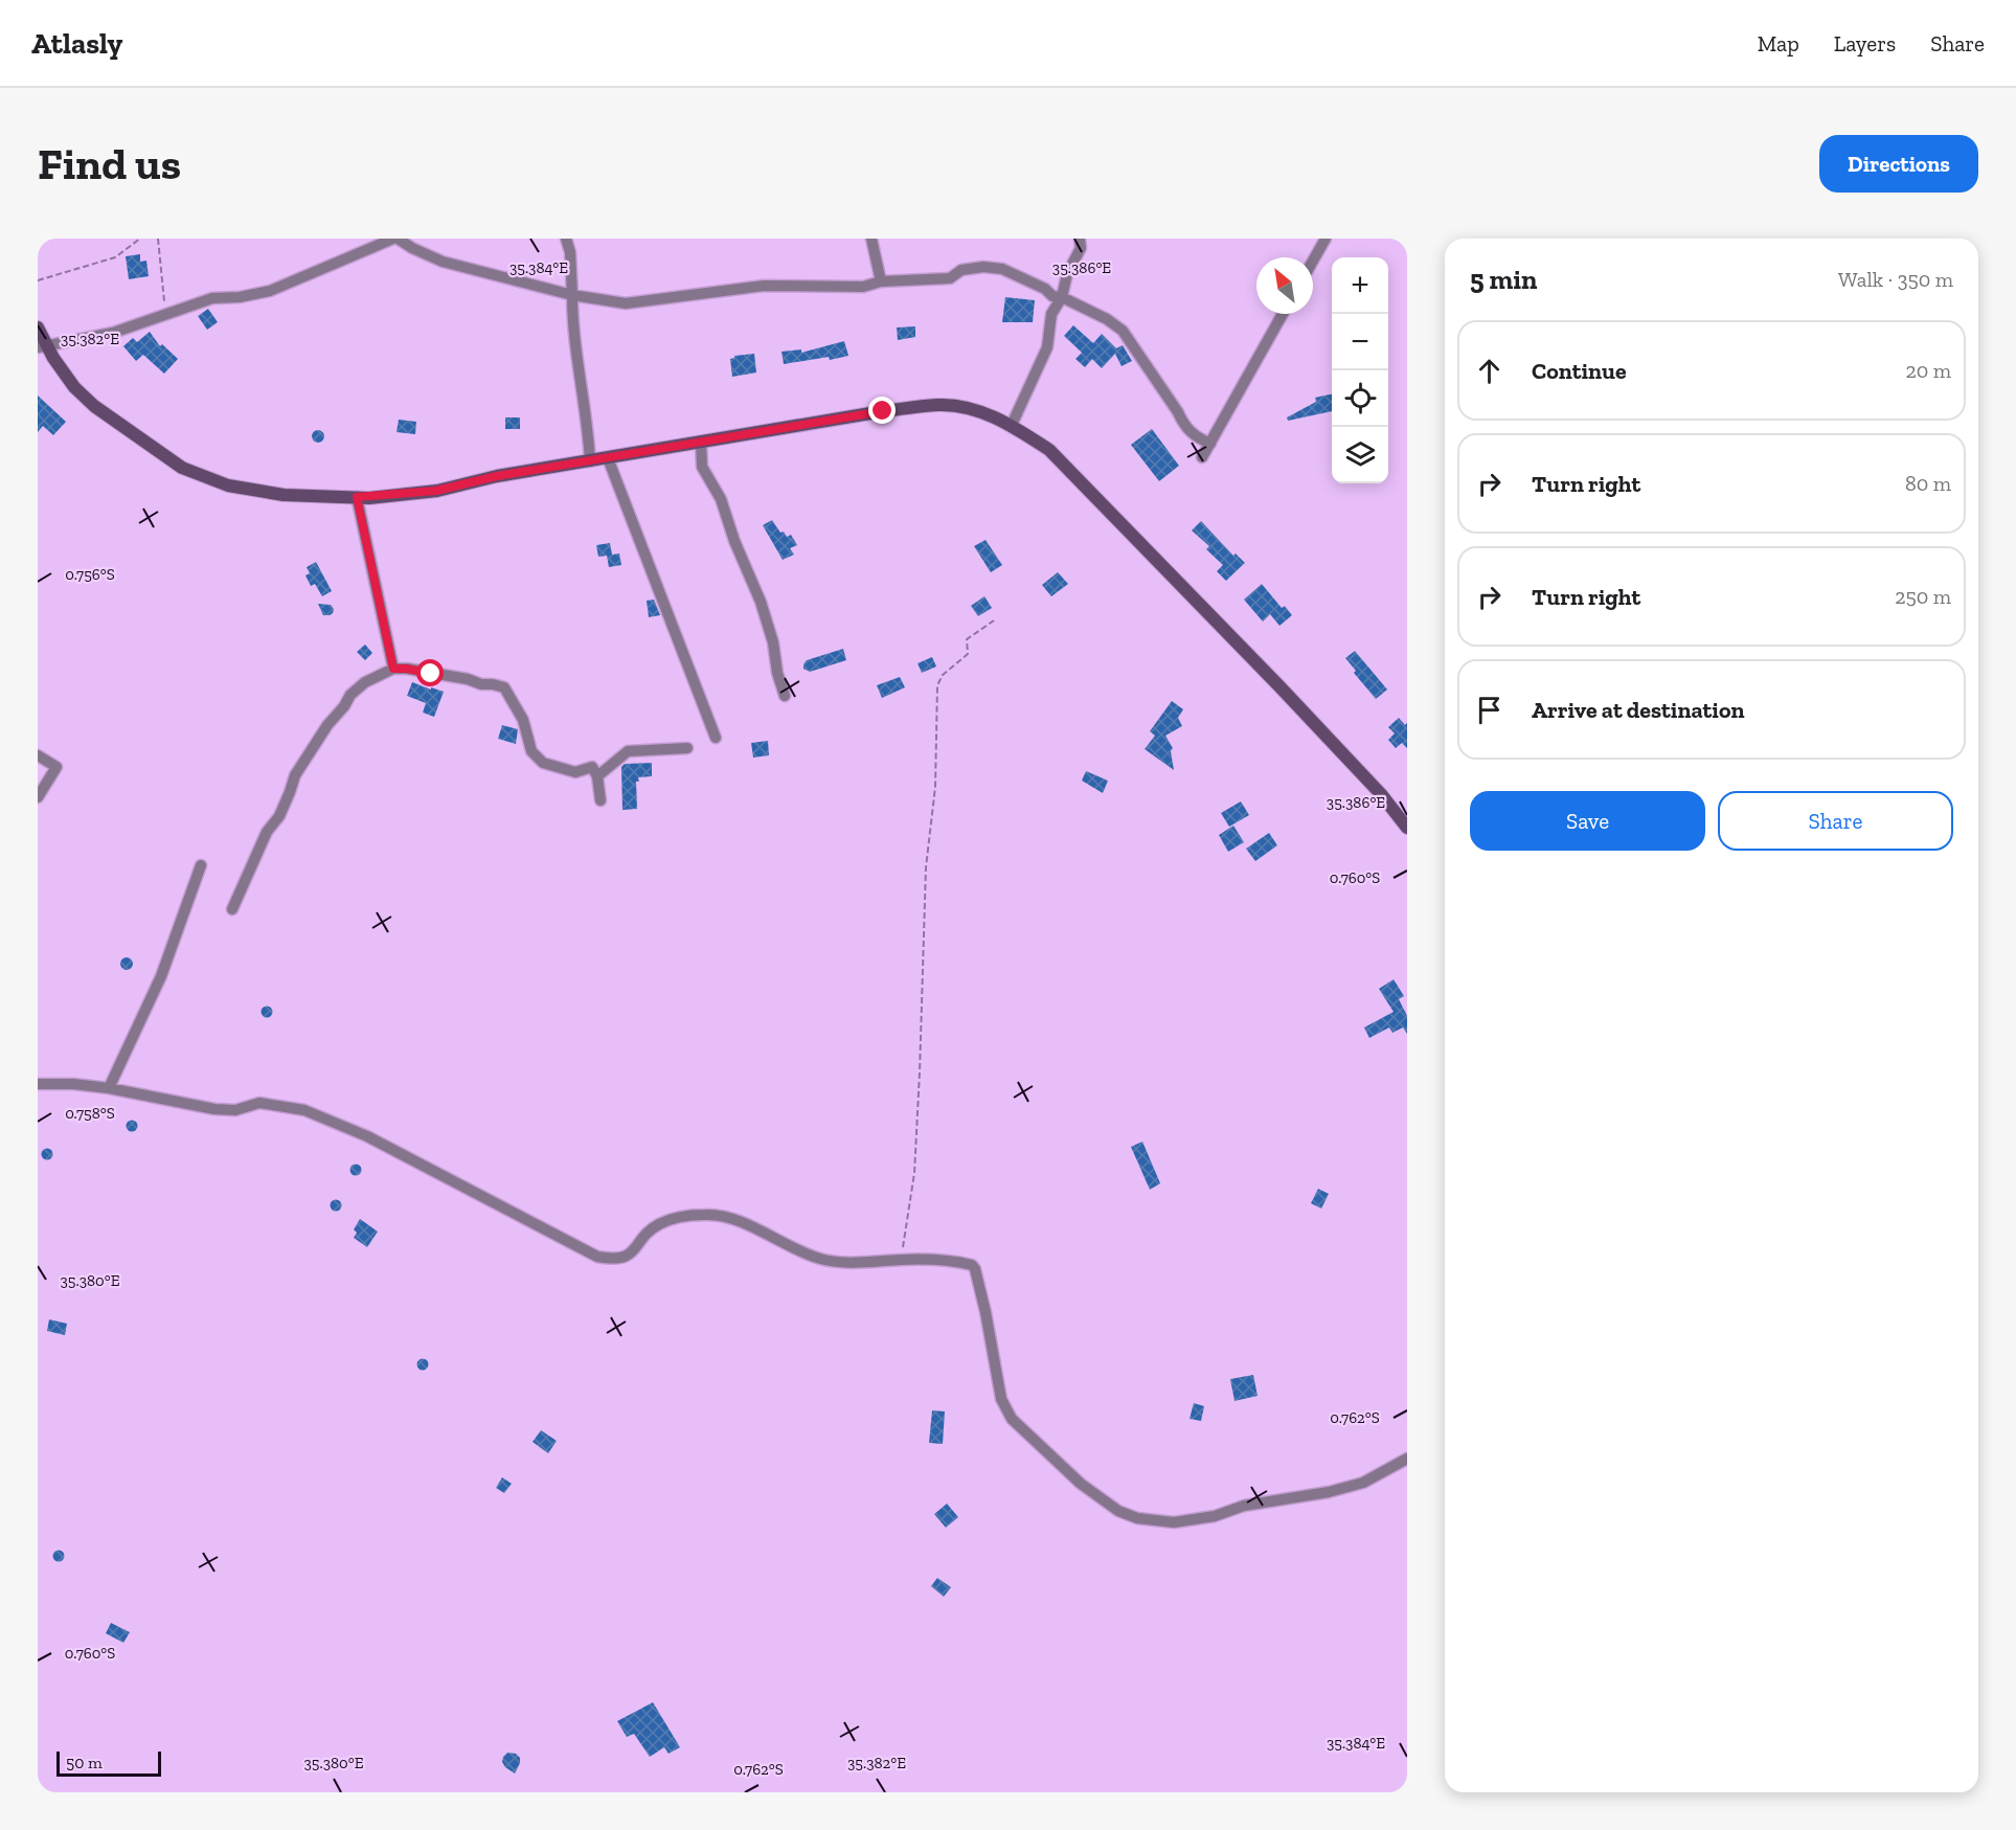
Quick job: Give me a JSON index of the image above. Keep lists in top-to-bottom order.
{
  "scale_bar": "50 m",
  "north": "top left",
  "page": {
    "header": "Atlasly",
    "nav": ["Map", "Layers", "Share"],
    "buttons": [
      "Directions",
      ["Save", "Share"]
    ],
    "title": "Find us",
    "heading": ["5 min", "Walk · 350 m"],
    "map_buttons": ["+", "−"],
    "list": [
      ["Continue", "20 m"],
      ["Turn right", "80 m"],
      ["Turn right", "250 m"],
      "Arrive at destination"
    ],
    "scale": "50 m"
  },
  "coordinates": [
    "35.384°E",
    "35.386°E",
    "35.382°E",
    "0.756°S",
    "0.760°S",
    "0.758°S",
    "35.380°E",
    "0.762°S"
  ]
}
